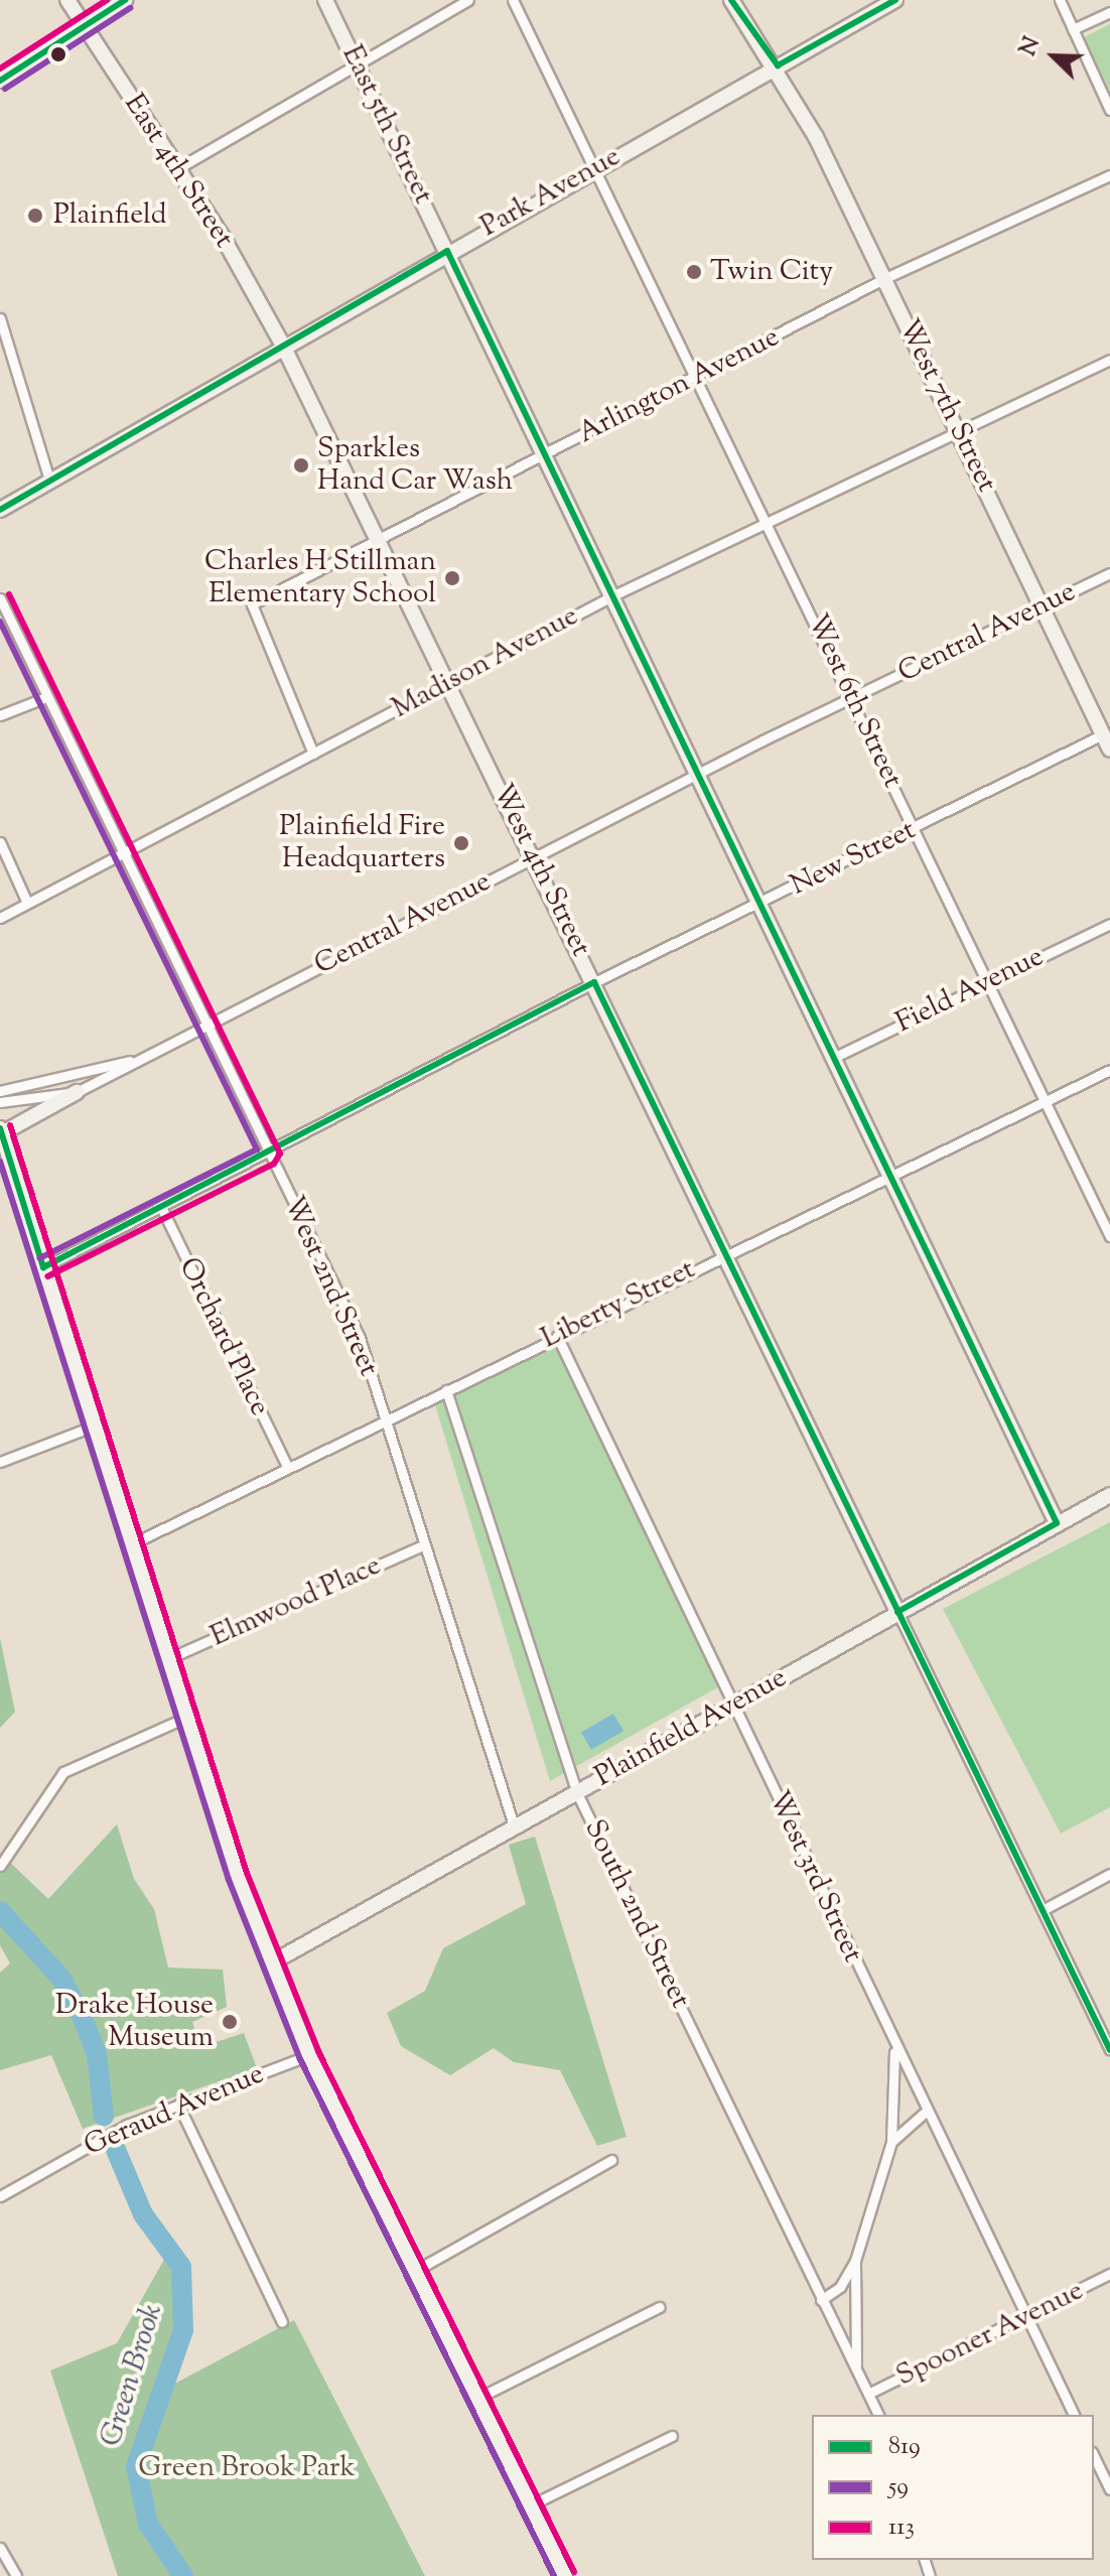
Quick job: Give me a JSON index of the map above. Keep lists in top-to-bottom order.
{
  "streets": {
    "main road": [
      "East 5th Street",
      "East 4th Street",
      "Park Avenue",
      "West 7th Street",
      "West 4th Street",
      "Plainfield Avenue"
    ],
    "street": [
      "Arlington Avenue",
      "Central Avenue",
      "Madison Avenue",
      "West 6th Street",
      "New Street",
      "Field Avenue",
      "West 2nd Street",
      "Liberty Street",
      "Orchard Place",
      "Elmwood Place",
      "West 3rd Street",
      "South 2nd Street",
      "Geraud Avenue",
      "Spooner Avenue"
    ]
  },
  "crossings": [
    ["East 5th Street", "Park Avenue"],
    ["East 5th Street", "Arlington Avenue"],
    ["East 5th Street", "Central Avenue"],
    ["East 5th Street", "Madison Avenue"],
    ["East 5th Street", "New Street"],
    ["East 5th Street", "Field Avenue"],
    ["East 5th Street", "Liberty Street"],
    ["East 5th Street", "Plainfield Avenue"],
    ["East 4th Street", "Park Avenue"],
    ["East 4th Street", "West 4th Street"],
    ["Park Avenue", "West 7th Street"],
    ["Park Avenue", "West 6th Street"],
    ["Park Avenue", "West 4th Street"],
    ["Arlington Avenue", "West 7th Street"],
    ["Arlington Avenue", "Madison Avenue"],
    ["Arlington Avenue", "West 6th Street"],
    ["Arlington Avenue", "West 4th Street"],
    ["West 7th Street", "Central Avenue"],
    ["West 7th Street", "Madison Avenue"],
    ["West 7th Street", "New Street"],
    ["Central Avenue", "West 6th Street"],
    ["Central Avenue", "West 4th Street"],
    ["Central Avenue", "West 2nd Street"],
    ["Madison Avenue", "West 6th Street"],
    ["Madison Avenue", "West 4th Street"],
    ["Madison Avenue", "West 2nd Street"],
    ["West 6th Street", "New Street"],
    ["West 6th Street", "Field Avenue"],
    ["West 6th Street", "Liberty Street"],
    ["New Street", "West 4th Street"],
    ["New Street", "West 2nd Street"],
    ["New Street", "Orchard Place"],
    ["West 4th Street", "Liberty Street"],
    ["West 4th Street", "Plainfield Avenue"],
    ["West 2nd Street", "Liberty Street"],
    ["West 2nd Street", "Elmwood Place"],
    ["West 2nd Street", "Plainfield Avenue"],
    ["Liberty Street", "Orchard Place"],
    ["Liberty Street", "West 3rd Street"],
    ["Liberty Street", "South 2nd Street"],
    ["Plainfield Avenue", "West 3rd Street"],
    ["Plainfield Avenue", "South 2nd Street"],
    ["West 3rd Street", "Spooner Avenue"],
    ["South 2nd Street", "Spooner Avenue"]
  ],
  "water": ["Green Brook"],
  "parks": ["Green Brook Park"],
  "places": [
    "Plainfield",
    "Twin City",
    "Sparkles Hand Car Wash",
    "Charles H Stillman Elementary School",
    "Plainfield Fire Headquarters",
    "Drake House Museum"
  ],
  "lines": ["transit line 819", "transit line 113", "transit line 59"],
  "legend": ["819", "59", "113"],
  "north": "top left"
}
